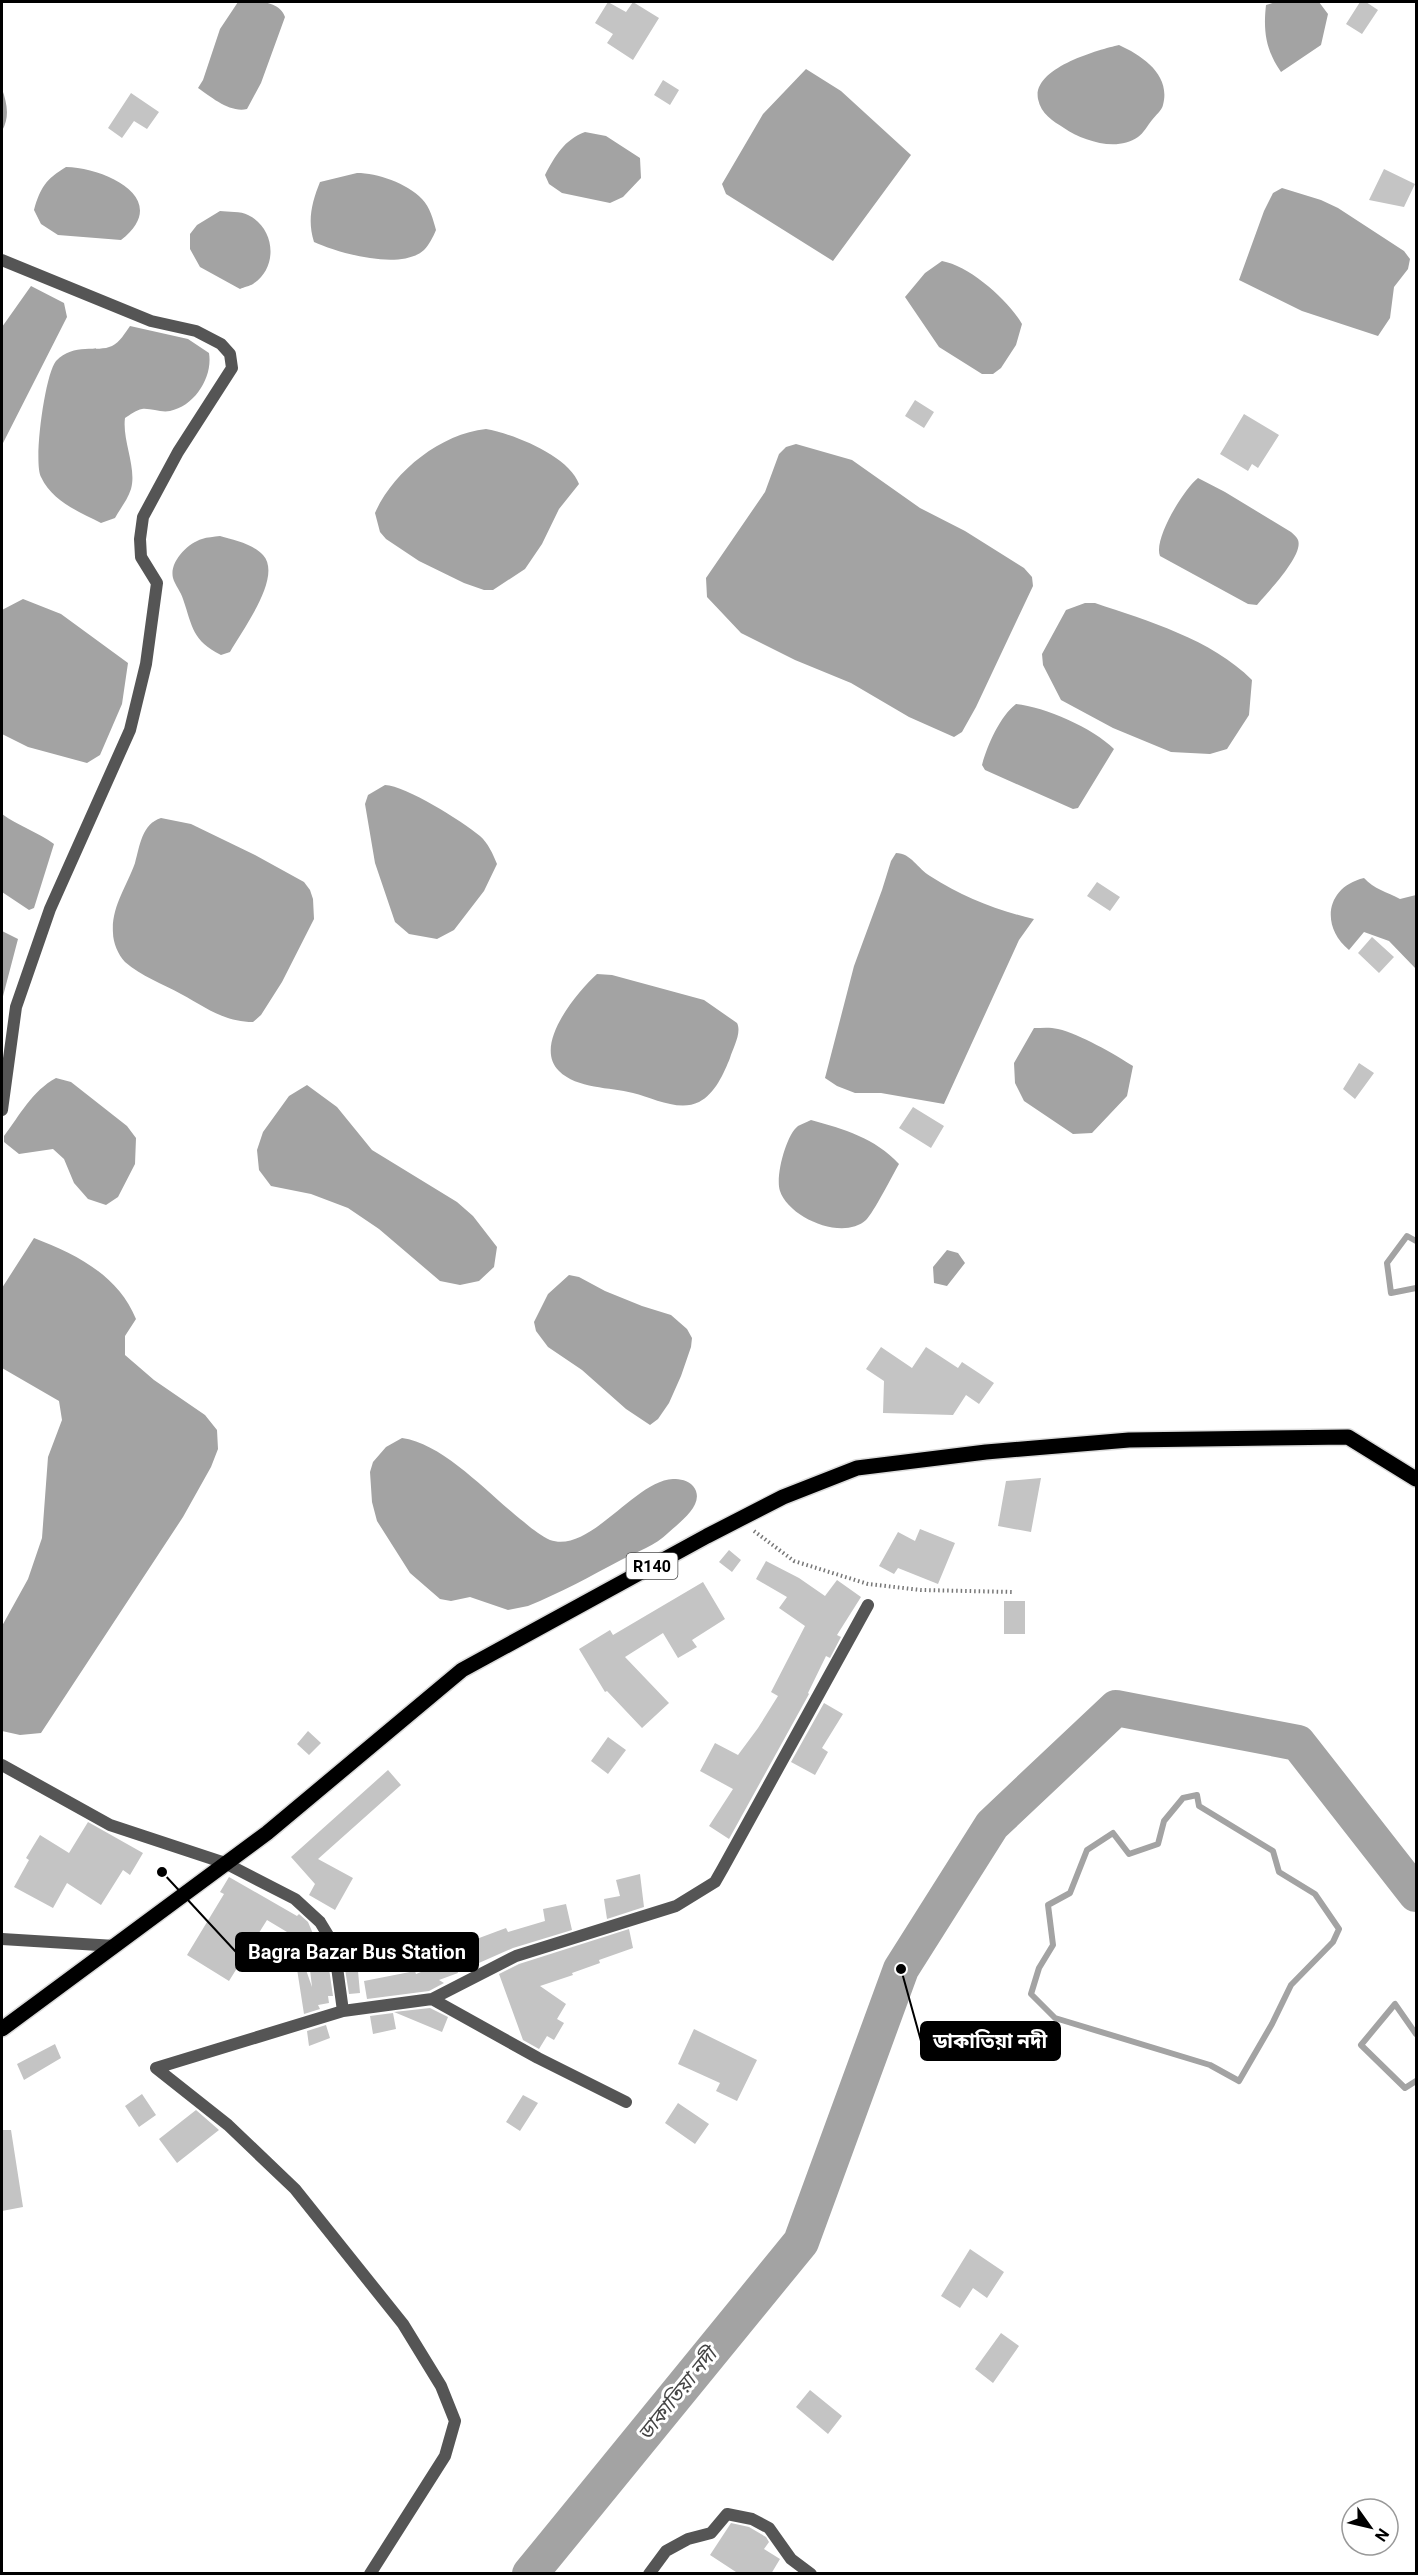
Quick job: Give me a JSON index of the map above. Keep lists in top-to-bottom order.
{
  "streets": {
    "main road": ["R140"]
  },
  "water": ["ডাকাতিয়া নদী"],
  "places": ["Bagra Bazar Bus Station", "ডাকাতিয়া নদী"],
  "north": "bottom right"
}
